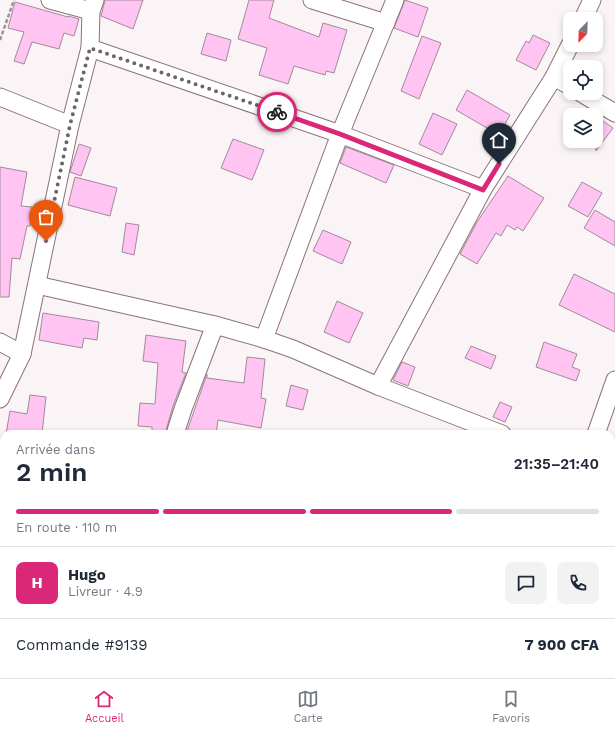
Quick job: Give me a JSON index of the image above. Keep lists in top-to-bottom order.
{
  "north": "bottom left",
  "page": {
    "heading": ["2 min", "Arrivée dans", "21:35–21:40"],
    "panel": [
      "Hugo",
      "Livreur · 4.9",
      "Commande #9139",
      "7 900 CFA"
    ],
    "bar": "En route · 110 m",
    "round": "H",
    "tabs": ["Accueil", "Carte", "Favoris"]
  }
}
